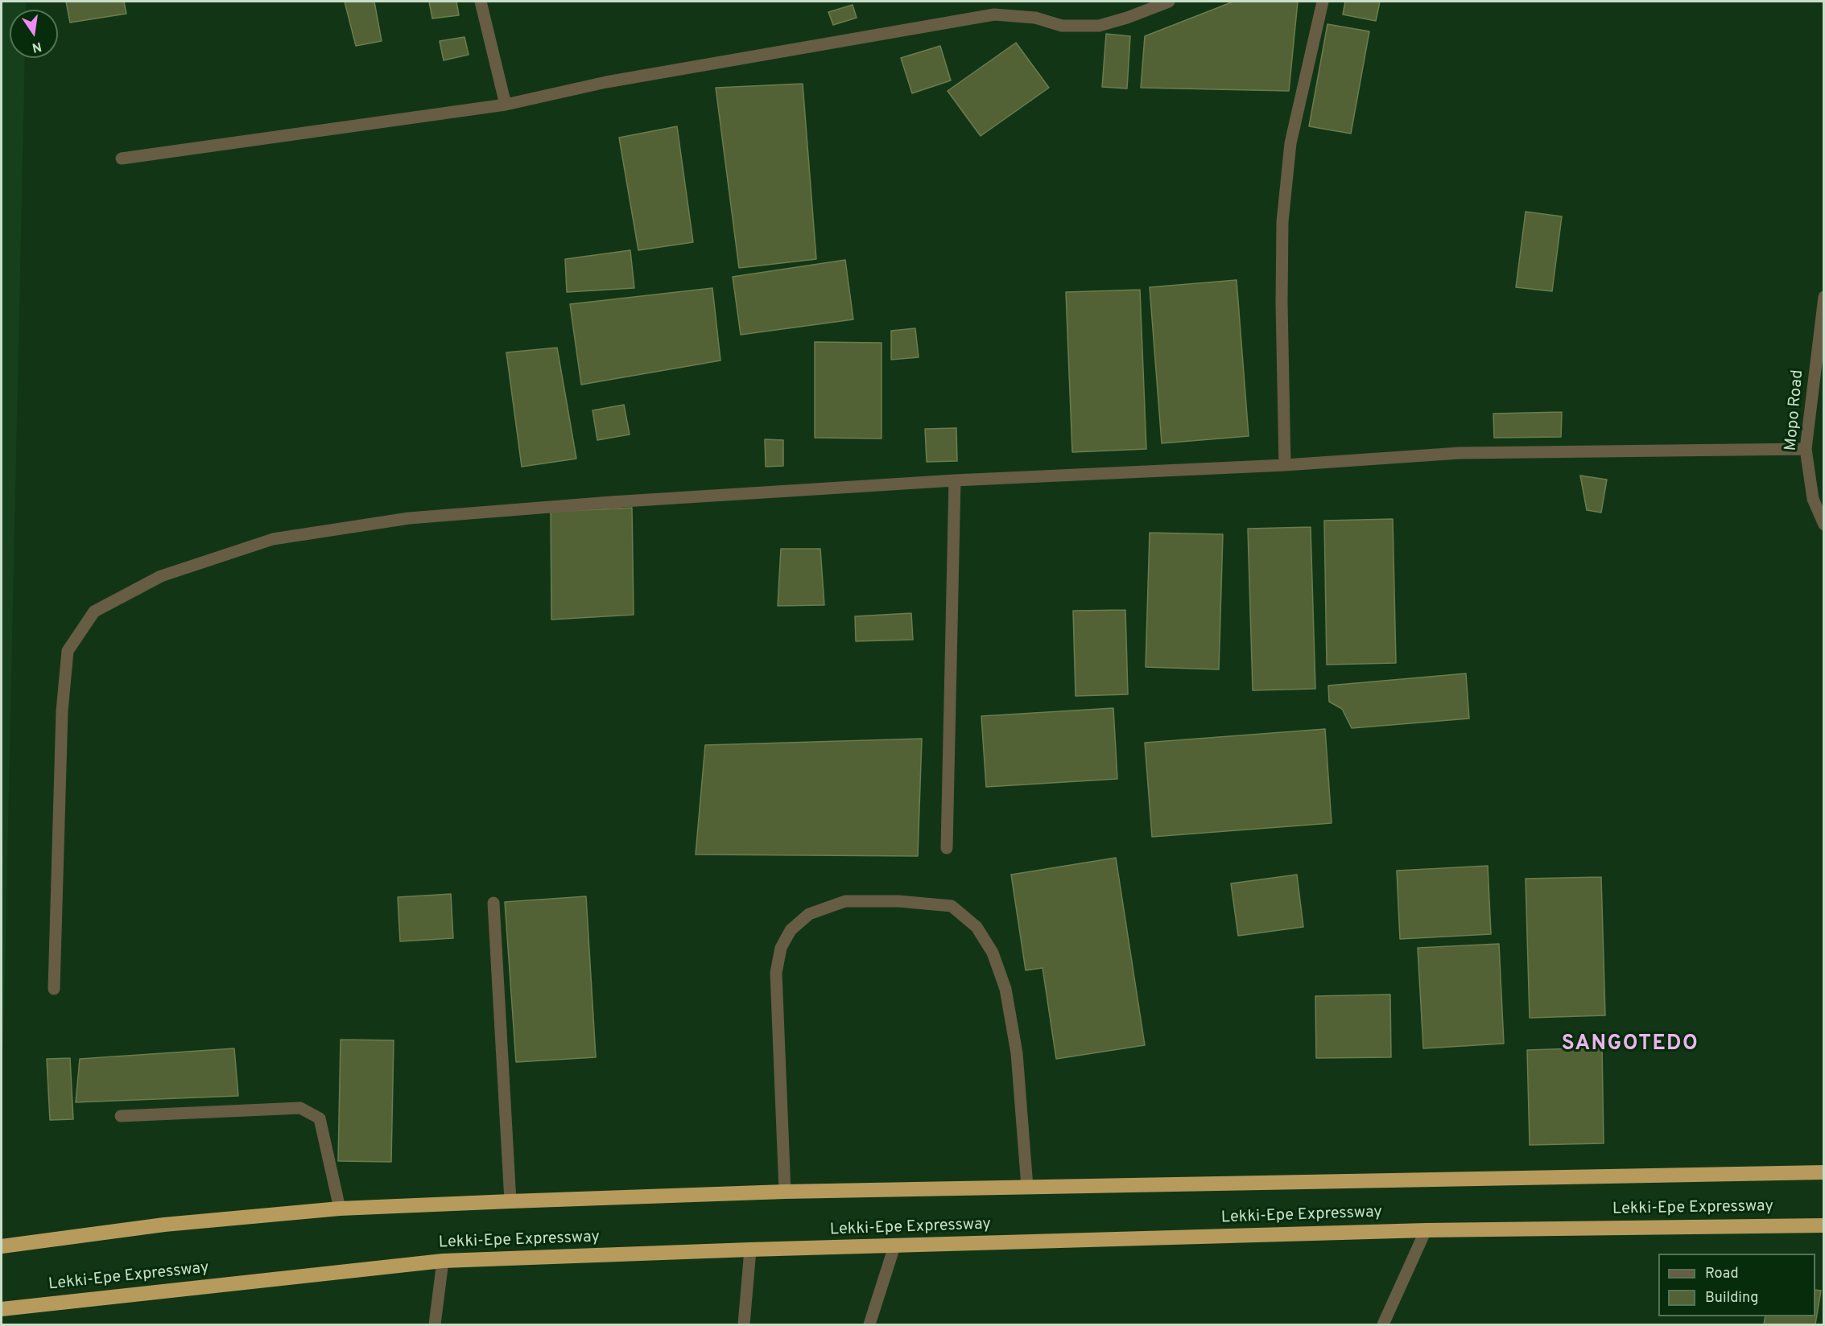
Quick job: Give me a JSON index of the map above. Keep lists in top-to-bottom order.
{
  "streets": {
    "highway": ["Lekki-Epe Expressway"],
    "street": ["Mopo Road"]
  },
  "districts": ["SANGOTEDO"],
  "legend": ["Road", "Building"],
  "north": "bottom"
}
